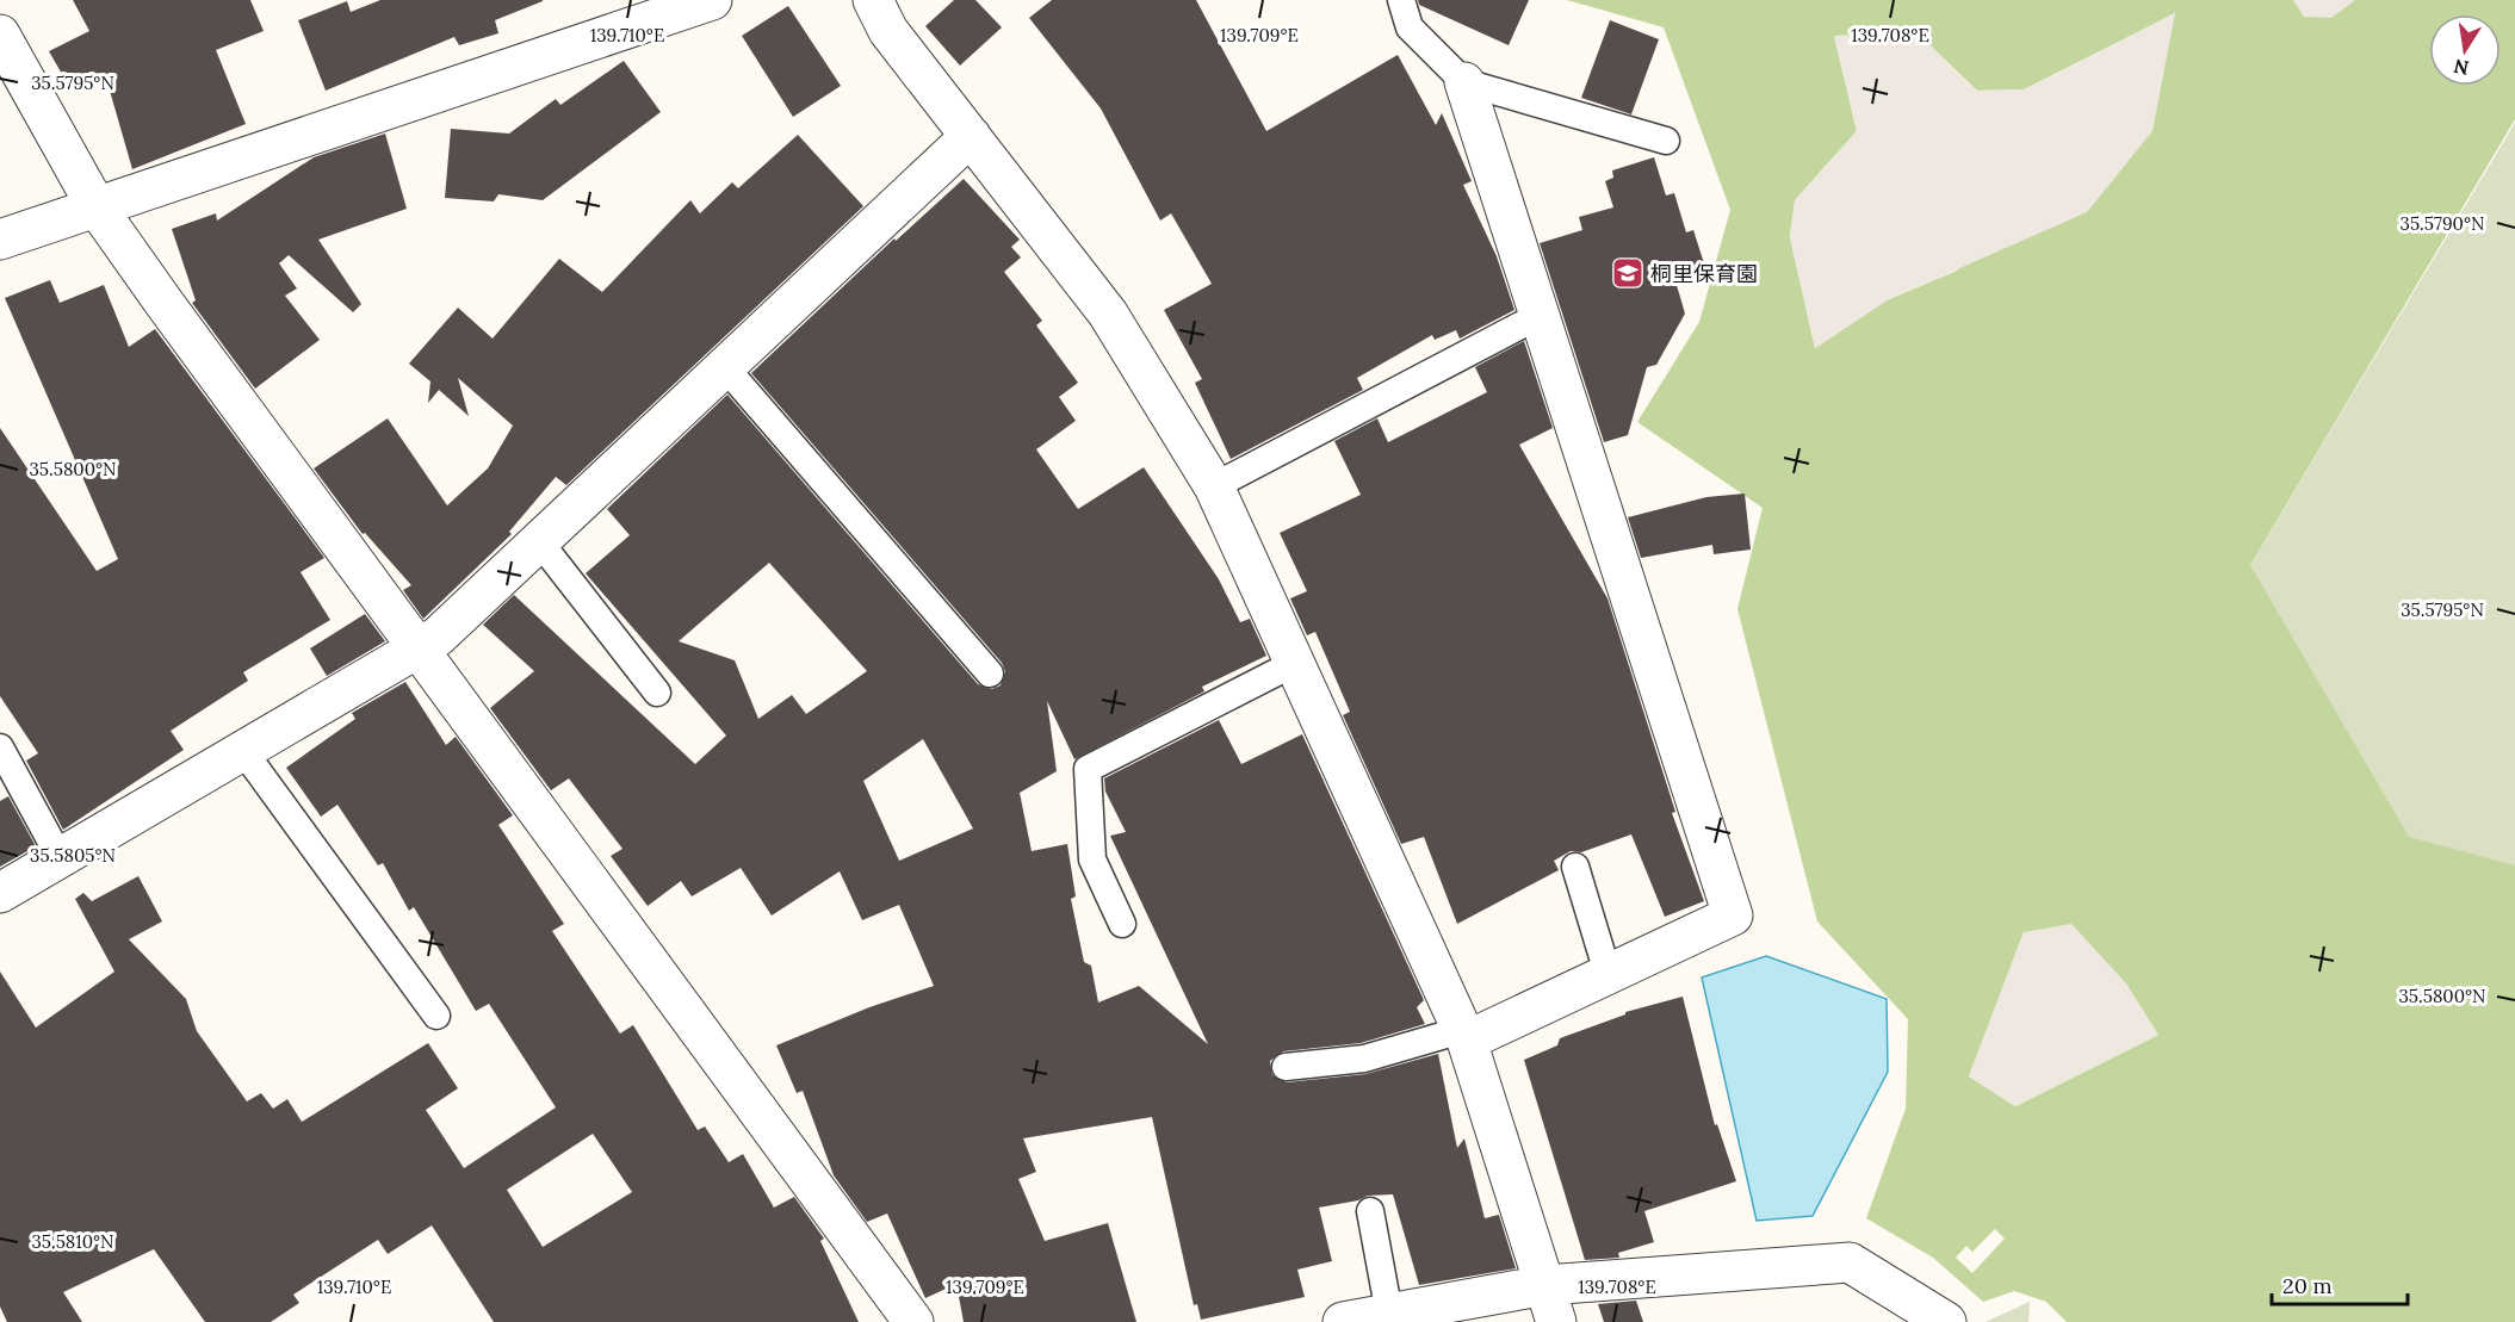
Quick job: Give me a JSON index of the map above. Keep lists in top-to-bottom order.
{
  "places": {
    "school or university": ["桐里保育園"]
  },
  "scale_bar": "20 m",
  "north": "bottom",
  "coordinates": [
    "139.710°E",
    "139.709°E",
    "139.708°E",
    "35.5795°N",
    "35.5790°N",
    "35.5800°N",
    "35.5805°N",
    "35.5810°N"
  ]
}
